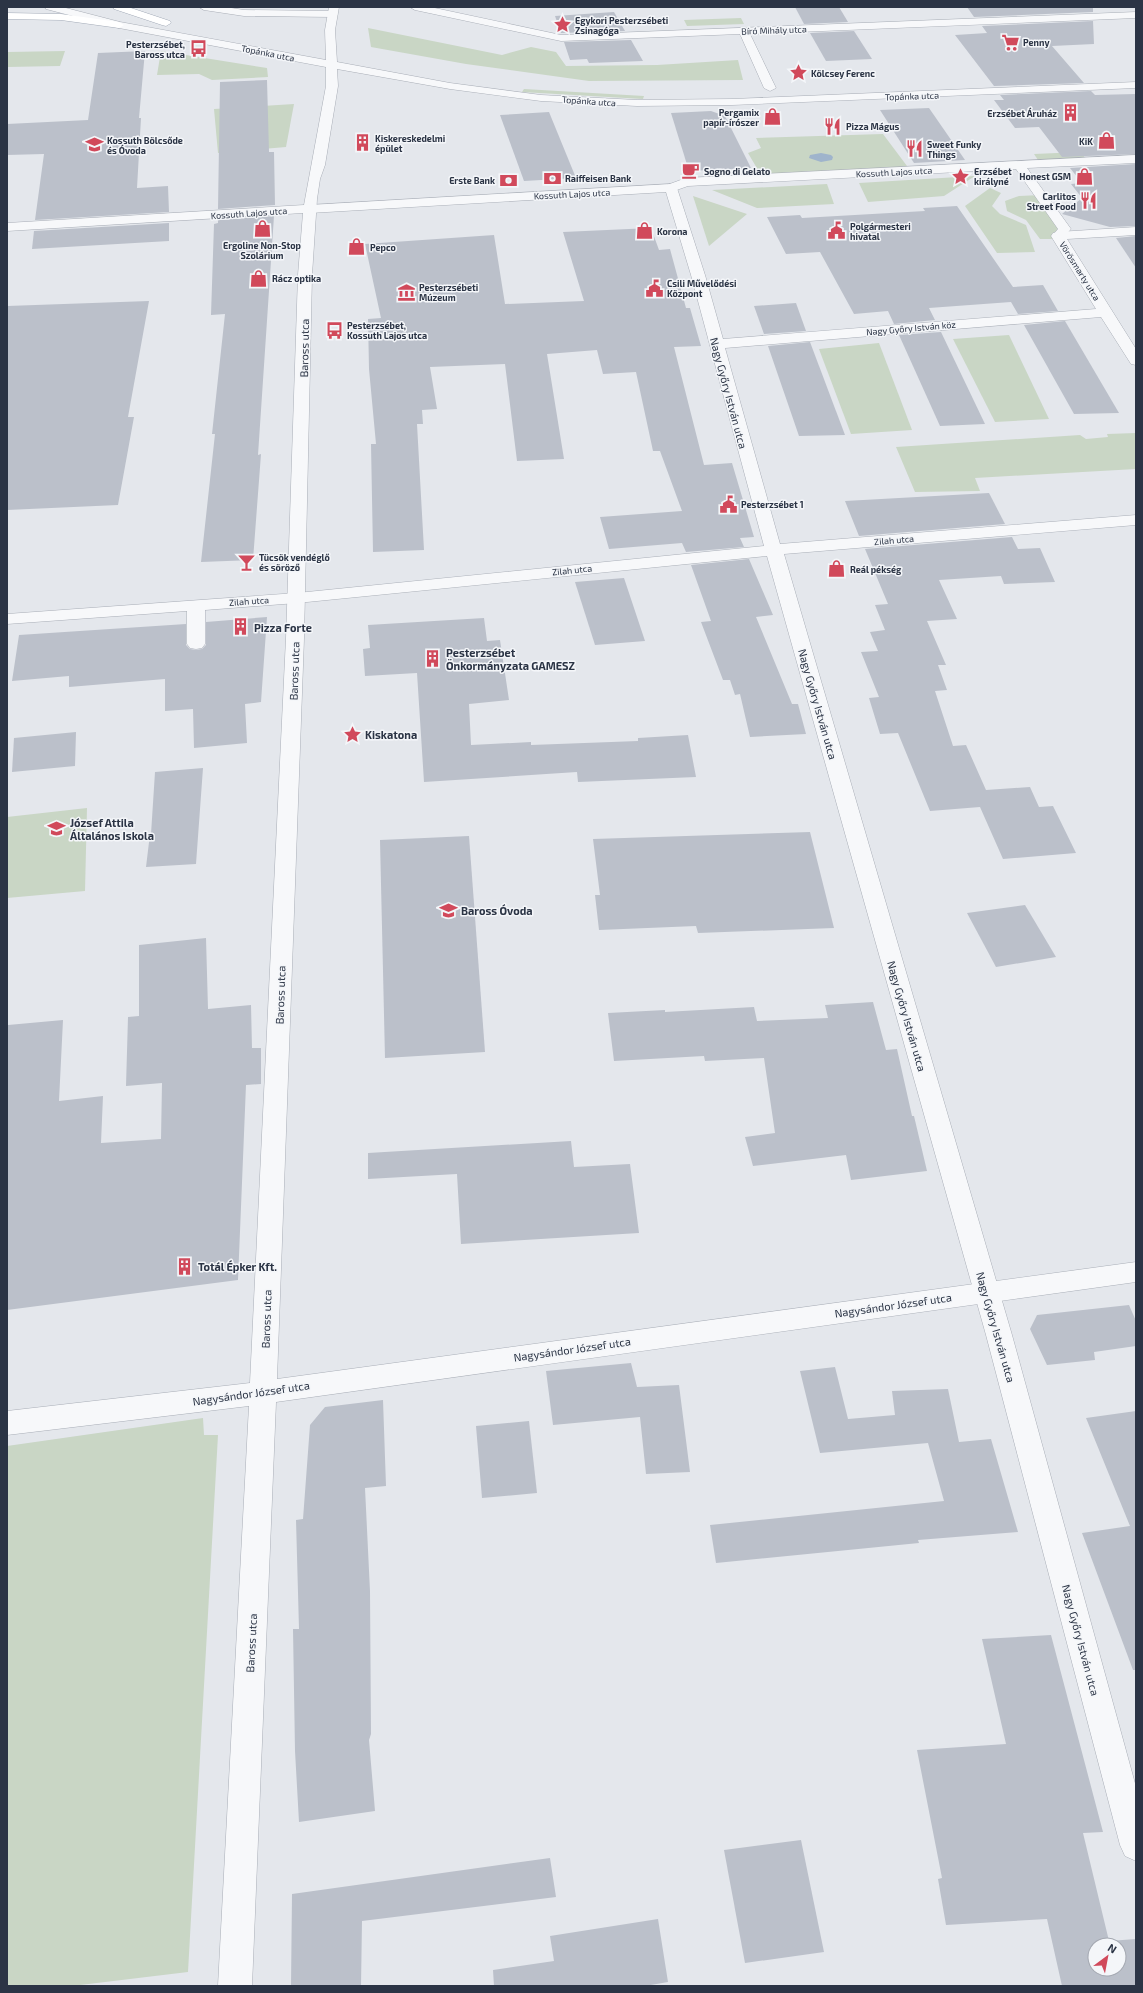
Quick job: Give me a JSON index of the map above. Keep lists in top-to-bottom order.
{
  "streets": {
    "street": [
      "Bíró Mihály utca",
      "Topánka utca",
      "Kossuth Lajos utca",
      "Vörösmarty utca",
      "Nagy Győry István köz",
      "Baross utca",
      "Nagy Győry István utca",
      "Zilah utca",
      "Nagysándor József utca"
    ]
  },
  "crossings": [
    ["Topánka utca", "Baross utca"],
    ["Kossuth Lajos utca", "Vörösmarty utca"],
    ["Kossuth Lajos utca", "Baross utca"],
    ["Kossuth Lajos utca", "Nagy Győry István utca"],
    ["Vörösmarty utca", "Nagy Győry István köz"],
    ["Nagy Győry István köz", "Nagy Győry István utca"],
    ["Baross utca", "Zilah utca"],
    ["Baross utca", "Nagysándor József utca"],
    ["Nagy Győry István utca", "Zilah utca"],
    ["Nagy Győry István utca", "Nagysándor József utca"]
  ],
  "places": {
    "place": [
      "Egykori Pesterzsébeti Zsinagóga",
      "Kölcsey Ferenc",
      "Erzsébet királyné",
      "Kiskatona"
    ],
    "supermarket": ["Penny"],
    "bus stop": ["Pesterzsébet, Baross utca", "Pesterzsébet, Kossuth Lajos utca"],
    "building": [
      "Erzsébet Áruház",
      "Kiskereskedelmi épület",
      "Pizza Forte",
      "Pesterzsébet Önkormányzata GAMESZ",
      "Totál Épker Kft."
    ],
    "shop": [
      "Pergamix papír-írószer",
      "KiK",
      "Honest GSM",
      "Ergoline Non-Stop Szolárium",
      "Korona",
      "Pepco",
      "Rácz optika",
      "Reál pékség"
    ],
    "restaurant": ["Pizza Mágus", "Sweet Funky Things", "Carlitos Street Food"],
    "school or university": ["Kossuth Bölcsőde és Óvoda", "József Attila Általános Iskola", "Baross Óvoda"],
    "cafe": ["Sogno di Gelato"],
    "bank": ["Raiffeisen Bank", "Erste Bank"],
    "public building": ["Polgármesteri hivatal", "Csili Művelődési Központ", "Pesterzsébet 1"],
    "museum": ["Pesterzsébeti Múzeum"],
    "bar": ["Tücsök vendéglő és söröző"]
  },
  "north": "top right"
}
